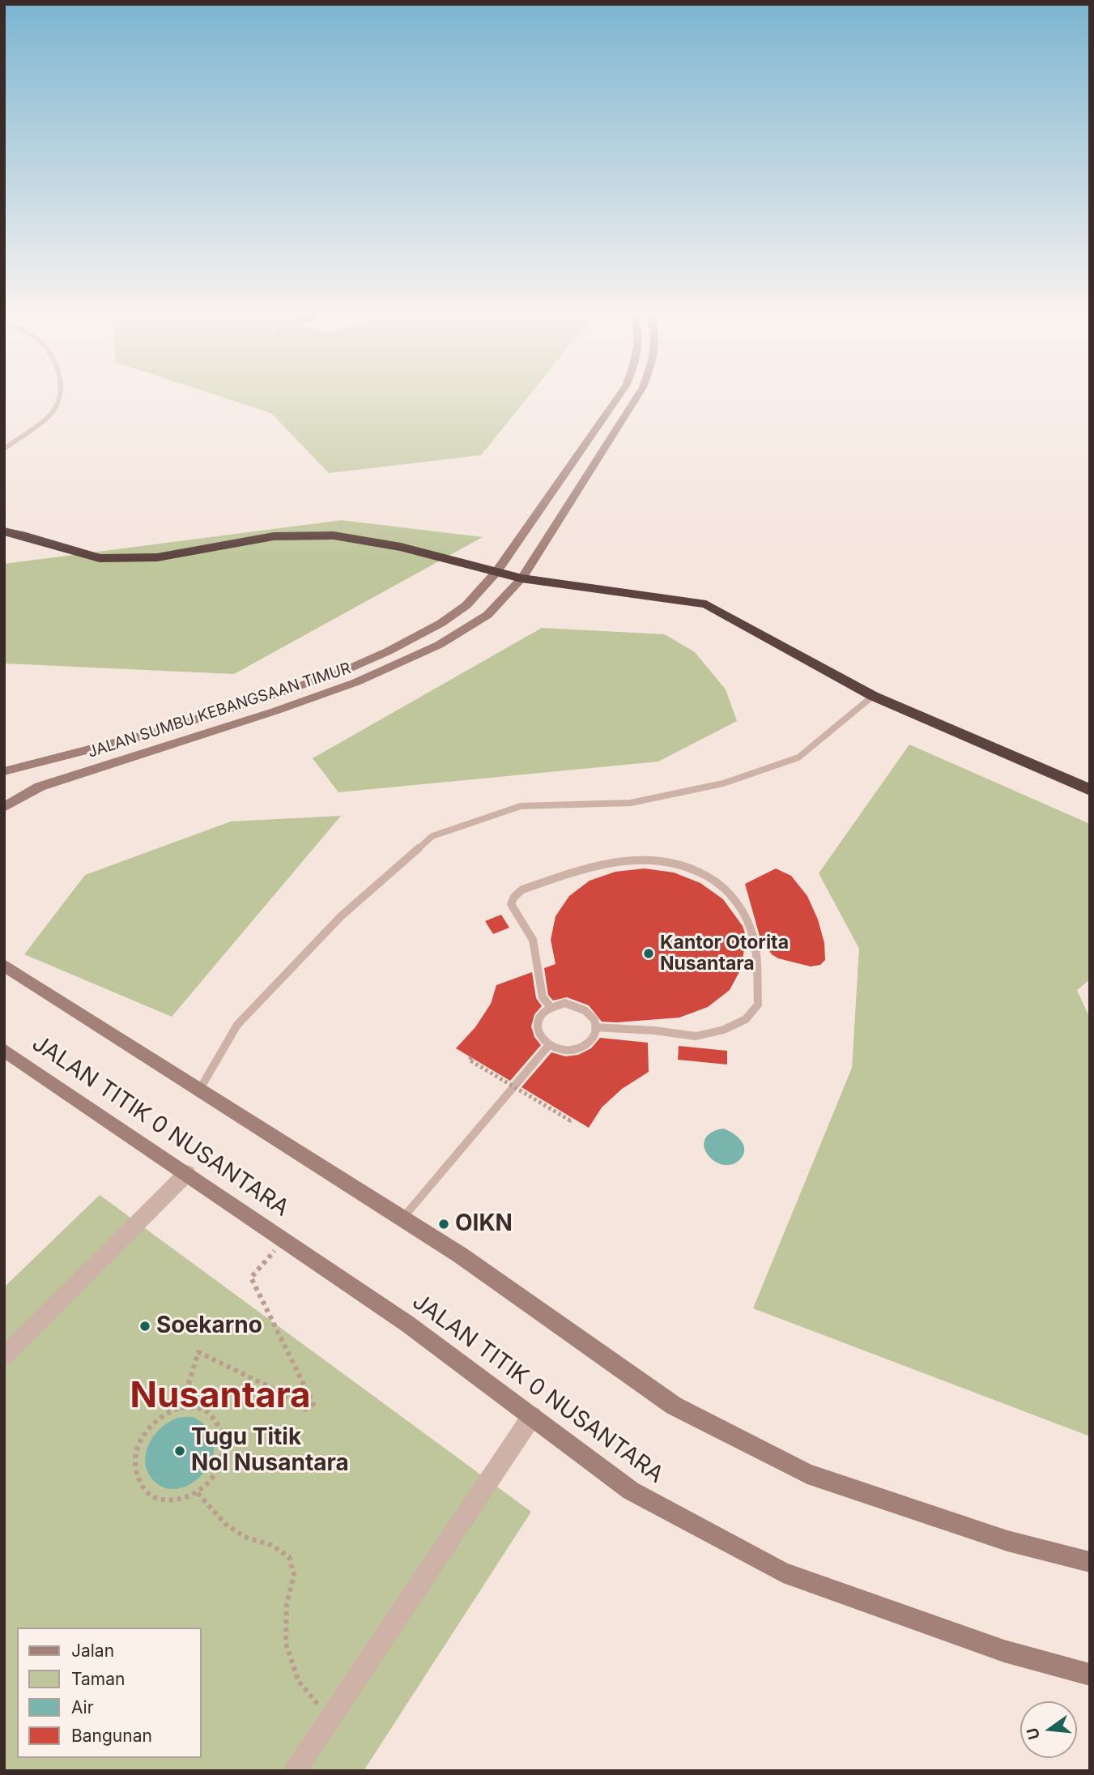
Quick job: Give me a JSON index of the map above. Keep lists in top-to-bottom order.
{
  "streets": {
    "street": ["JALAN SUMBU KEBANGSAAN TIMUR", "JALAN TITIK 0 NUSANTARA"]
  },
  "districts": ["Nusantara"],
  "places": [
    "Kantor Otorita Nusantara",
    "OIKN",
    "Soekarno",
    "Tugu Titik Nol Nusantara"
  ],
  "legend": [
    "Jalan",
    "Taman",
    "Air",
    "Bangunan"
  ],
  "north": "left"
}
